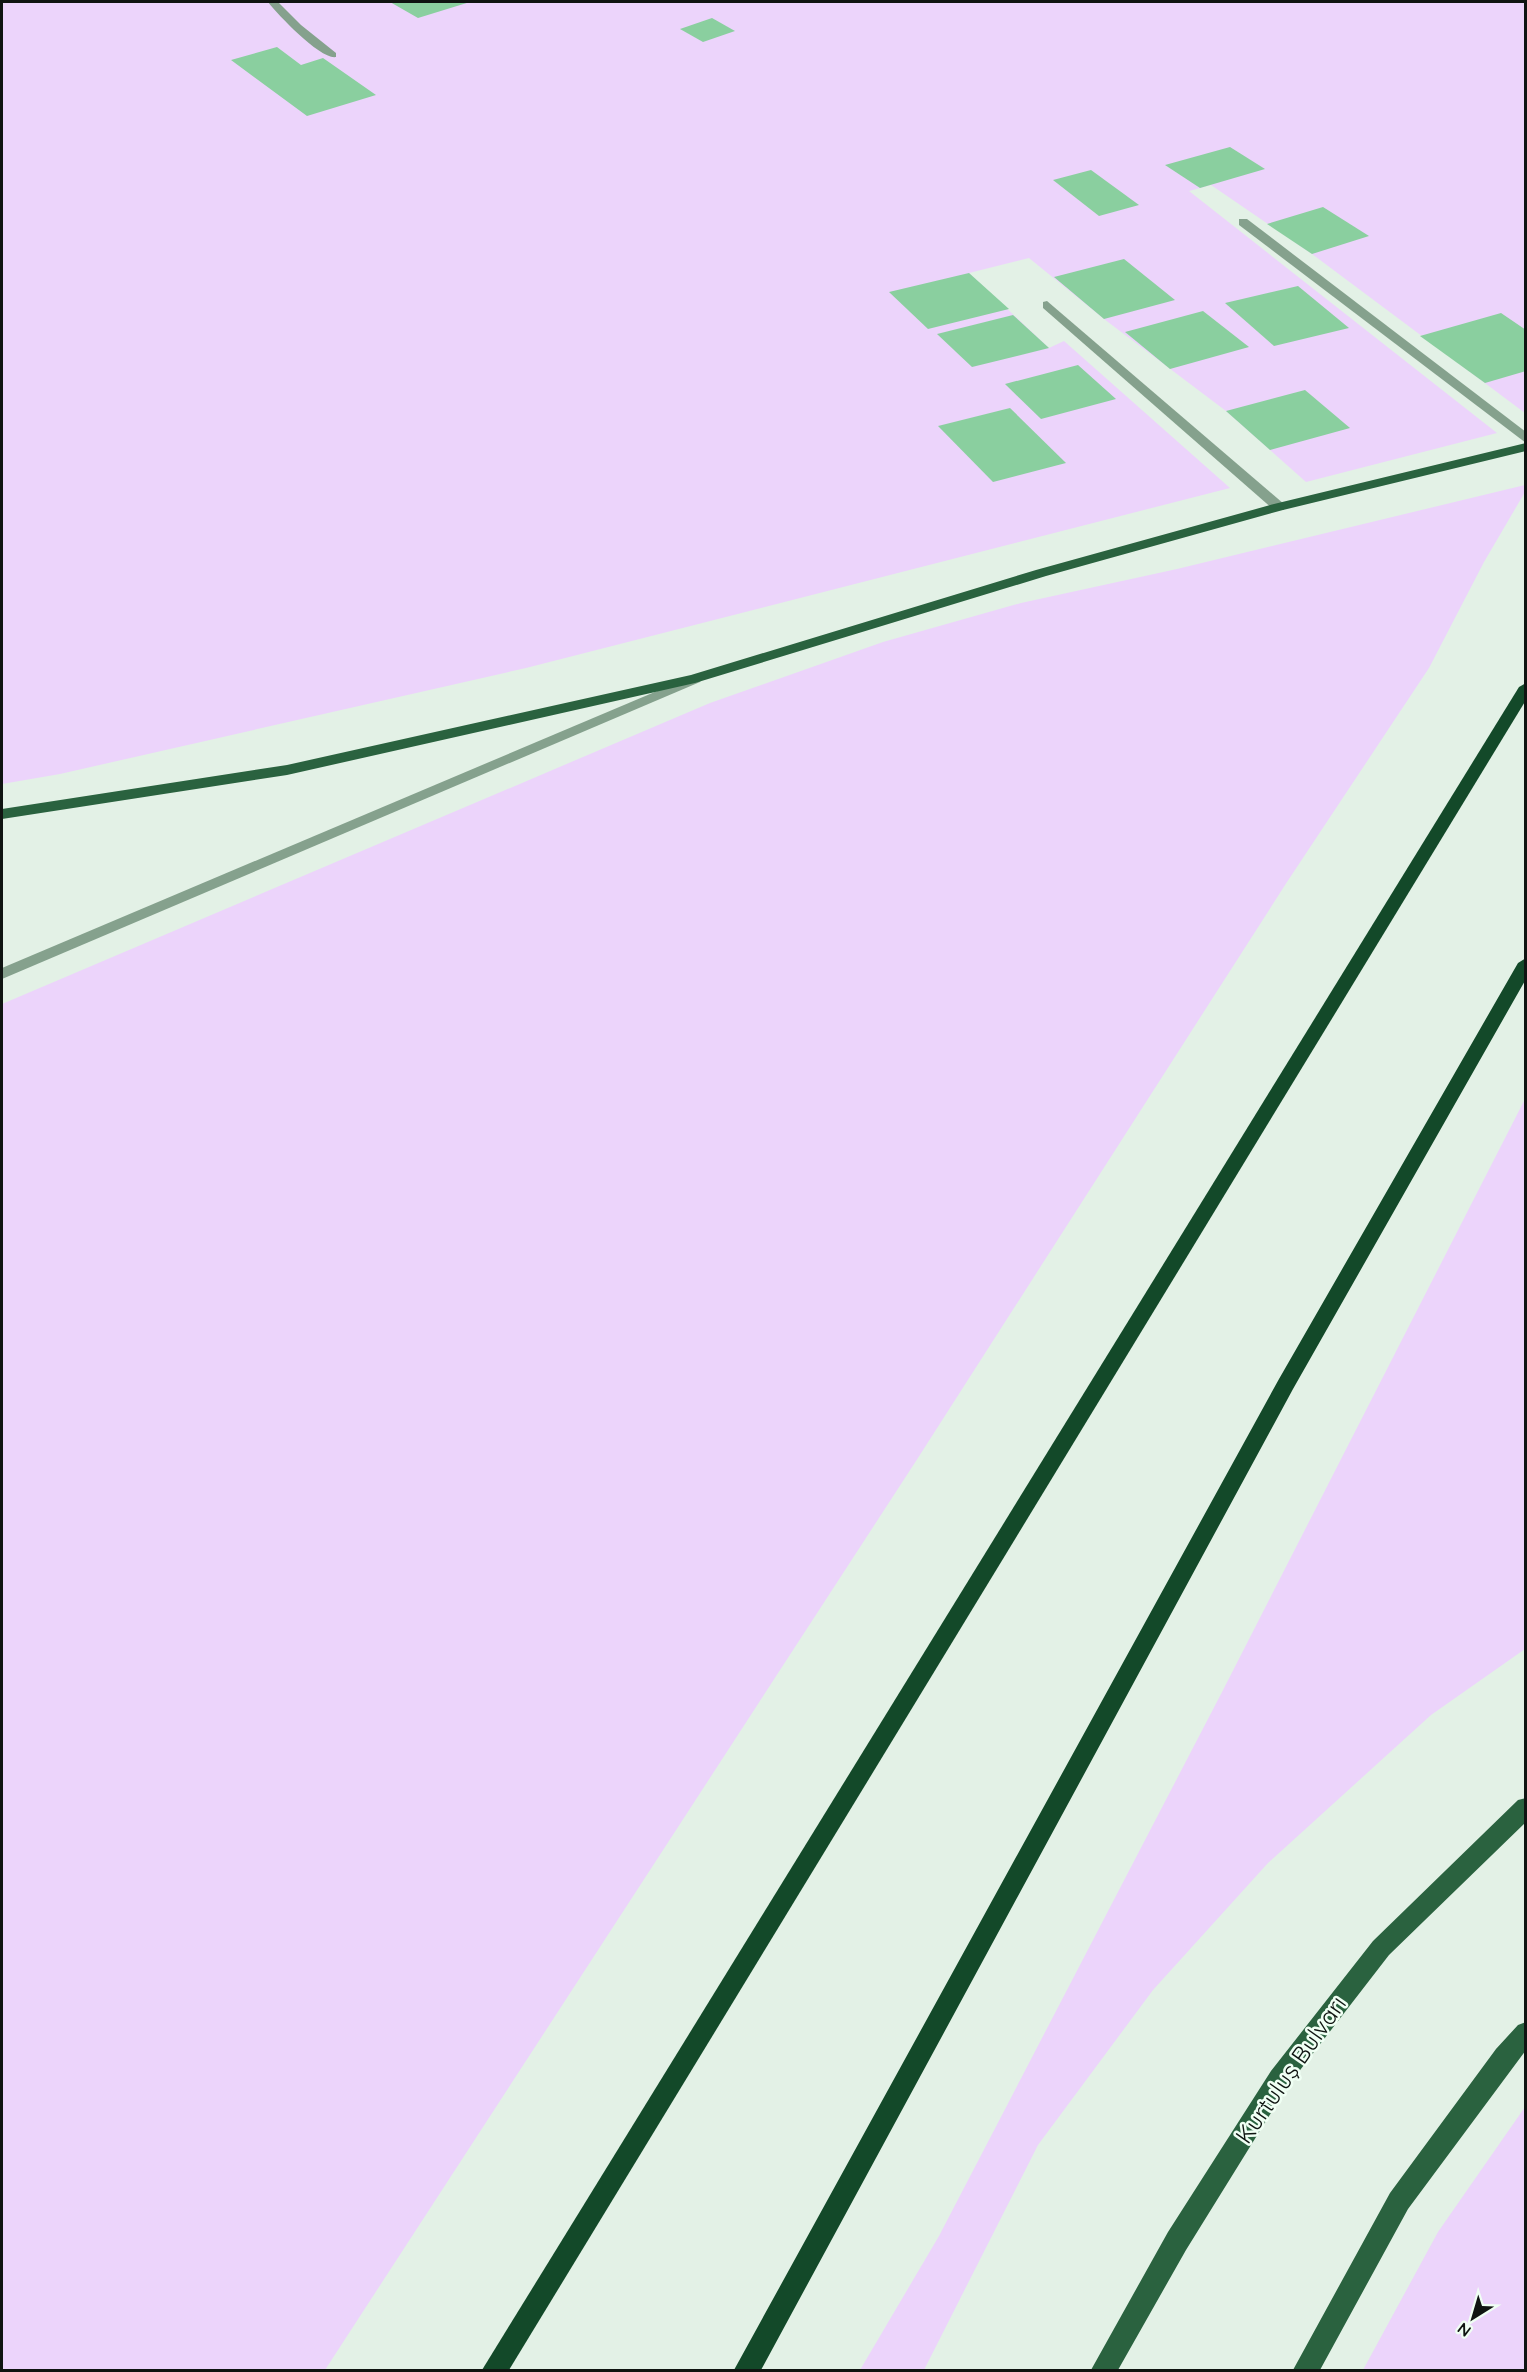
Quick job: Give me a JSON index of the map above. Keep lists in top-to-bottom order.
{
  "streets": {
    "main road": ["Kurtuluş Bulvarı"]
  },
  "north": "bottom left"
}
